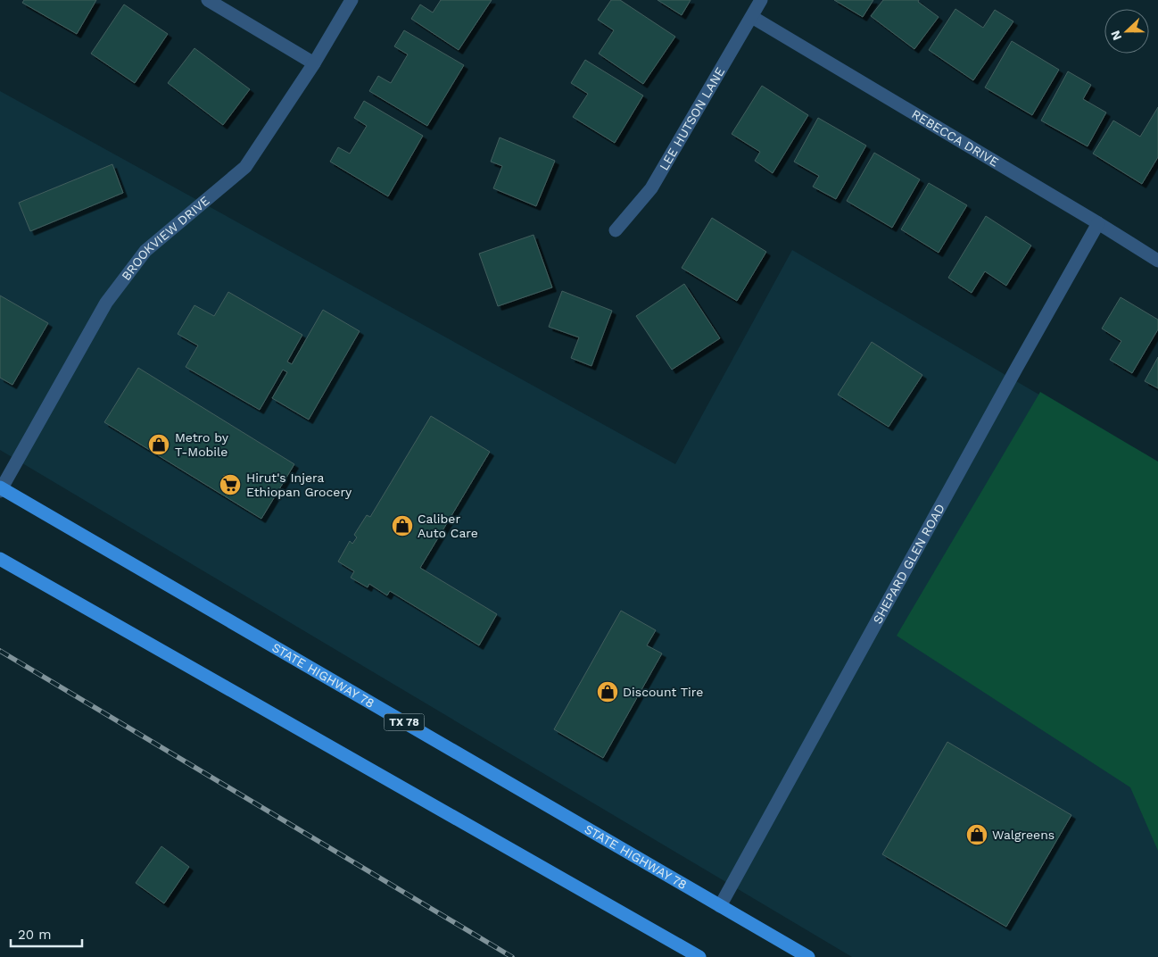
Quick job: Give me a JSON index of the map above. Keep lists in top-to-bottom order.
{
  "streets": {
    "main road": ["STATE HIGHWAY 78", "TX 78"],
    "street": [
      "LEE HUTSON LANE",
      "REBECCA DRIVE",
      "BROOKVIEW DRIVE",
      "SHEPARD GLEN ROAD"
    ]
  },
  "crossings": [
    ["LEE HUTSON LANE", "REBECCA DRIVE"],
    ["REBECCA DRIVE", "SHEPARD GLEN ROAD"],
    ["BROOKVIEW DRIVE", "STATE HIGHWAY 78"],
    ["SHEPARD GLEN ROAD", "STATE HIGHWAY 78"]
  ],
  "places": {
    "shop": [
      "Metro by T-Mobile",
      "Caliber Auto Care",
      "Discount Tire",
      "Walgreens"
    ],
    "supermarket": ["Hirut's Injera Ethiopan Grocery"]
  },
  "scale_bar": "20 m",
  "north": "left"
}
